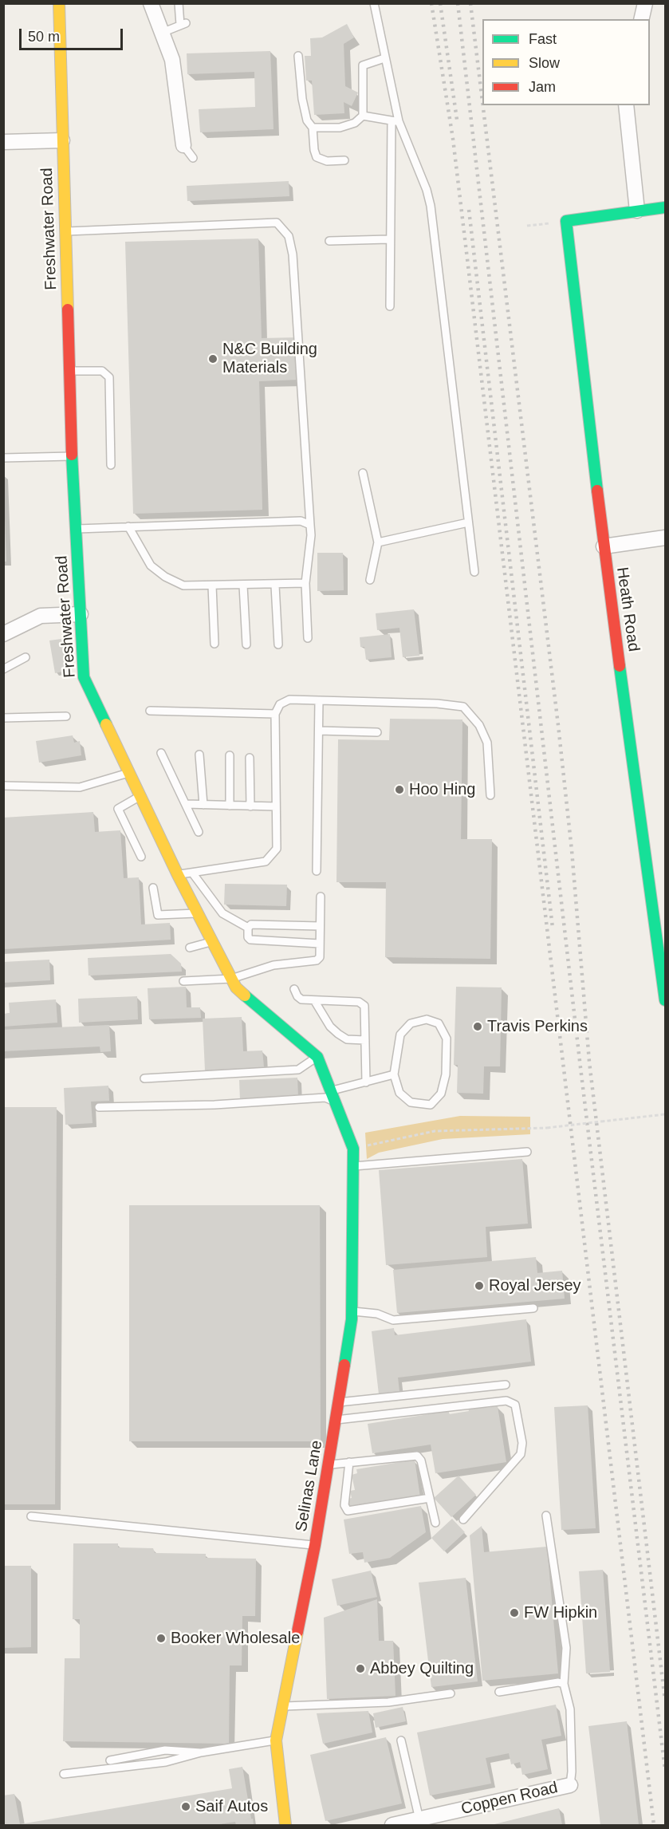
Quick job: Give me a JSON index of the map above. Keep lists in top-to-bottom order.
{
  "streets": {
    "street": [
      "Freshwater Road",
      "Heath Road",
      "Selinas Lane",
      "Coppen Road"
    ]
  },
  "crossings": [
    ["Freshwater Road", "Selinas Lane"]
  ],
  "places": [
    "N&C Building Materials",
    "Hoo Hing",
    "Travis Perkins",
    "Royal Jersey",
    "FW Hipkin",
    "Booker Wholesale",
    "Abbey Quilting",
    "Saif Autos"
  ],
  "legend": ["Fast", "Slow", "Jam"],
  "scale_bar": "50 m"
}
